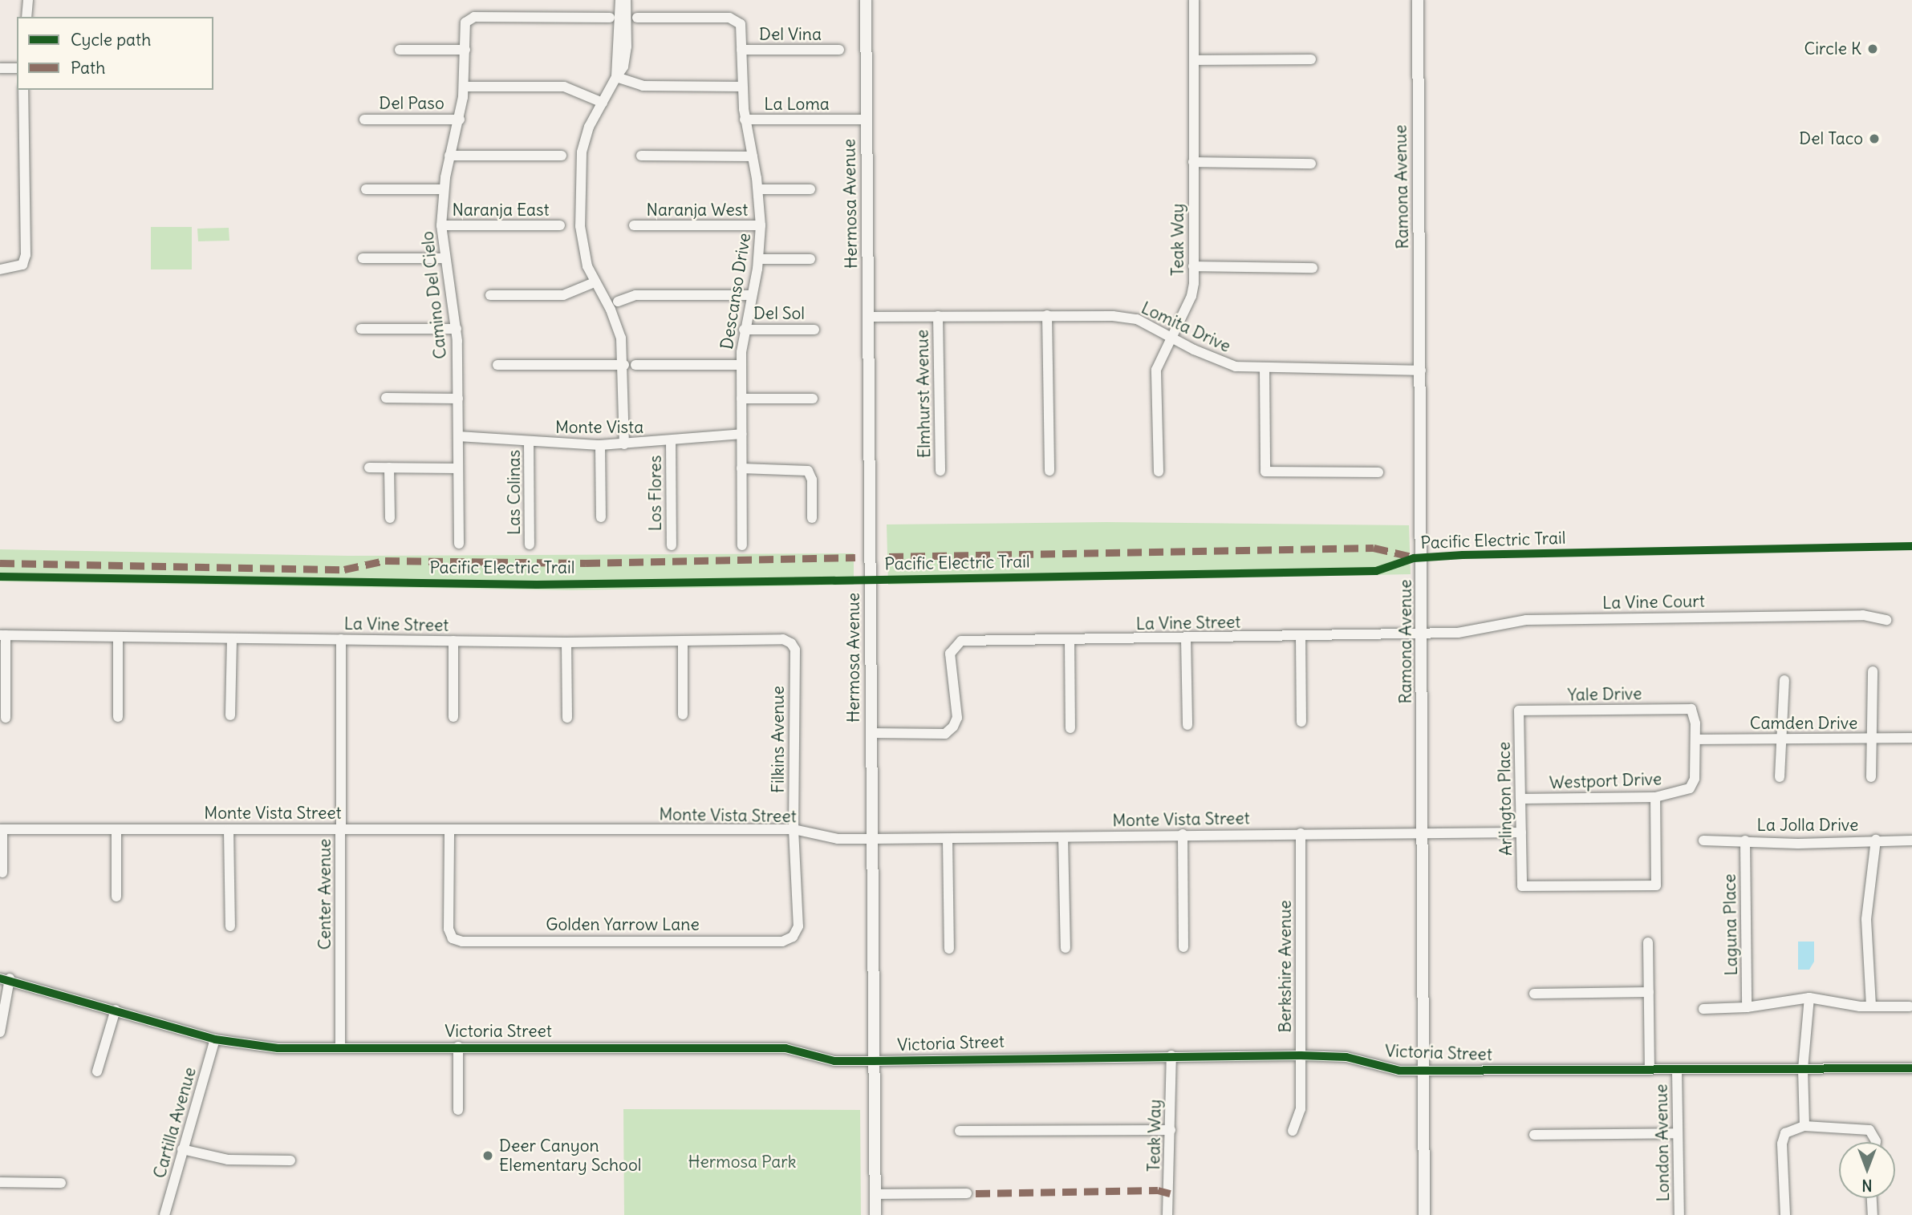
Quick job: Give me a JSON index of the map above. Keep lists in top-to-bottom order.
{
  "streets": {
    "street": [
      "Del Vina",
      "Del Paso",
      "La Loma",
      "Ramona Avenue",
      "Hermosa Avenue",
      "Naranja East",
      "Naranja West",
      "Teak Way",
      "Descanso Drive",
      "Camino Del Cielo",
      "Del Sol",
      "Lomita Drive",
      "Elmhurst Avenue",
      "Monte Vista",
      "Las Colinas",
      "Los Flores",
      "La Vine Court",
      "La Vine Street",
      "Yale Drive",
      "Camden Drive",
      "Filkins Avenue",
      "Westport Drive",
      "Arlington Place",
      "Monte Vista Street",
      "La Jolla Drive",
      "Center Avenue",
      "Golden Yarrow Lane",
      "Laguna Place",
      "Berkshire Avenue",
      "Victoria Street",
      "Cartilla Avenue",
      "London Avenue"
    ],
    "cycle path": ["Pacific Electric Trail"]
  },
  "crossings": [
    ["Del Vina", "Descanso Drive"],
    ["Del Paso", "Camino Del Cielo"],
    ["La Loma", "Hermosa Avenue"],
    ["La Loma", "Descanso Drive"],
    ["Ramona Avenue", "Lomita Drive"],
    ["Ramona Avenue", "La Vine Court"],
    ["Ramona Avenue", "La Vine Street"],
    ["Ramona Avenue", "Monte Vista Street"],
    ["Ramona Avenue", "Victoria Street"],
    ["Hermosa Avenue", "Lomita Drive"],
    ["Hermosa Avenue", "La Vine Street"],
    ["Hermosa Avenue", "Monte Vista Street"],
    ["Hermosa Avenue", "Victoria Street"],
    ["Naranja East", "Camino Del Cielo"],
    ["Naranja West", "Descanso Drive"],
    ["Teak Way", "Lomita Drive"],
    ["Teak Way", "Victoria Street"],
    ["Descanso Drive", "Del Sol"],
    ["Descanso Drive", "Monte Vista"],
    ["Camino Del Cielo", "Monte Vista"],
    ["Lomita Drive", "Elmhurst Avenue"],
    ["Monte Vista", "Las Colinas"],
    ["Monte Vista", "Los Flores"],
    ["La Vine Court", "La Vine Street"],
    ["La Vine Street", "Filkins Avenue"],
    ["La Vine Street", "Center Avenue"],
    ["Yale Drive", "Camden Drive"],
    ["Yale Drive", "Westport Drive"],
    ["Yale Drive", "Arlington Place"],
    ["Camden Drive", "Westport Drive"],
    ["Filkins Avenue", "Monte Vista Street"],
    ["Filkins Avenue", "Golden Yarrow Lane"],
    ["Westport Drive", "Arlington Place"],
    ["Arlington Place", "Monte Vista Street"],
    ["Monte Vista Street", "Center Avenue"],
    ["Monte Vista Street", "Golden Yarrow Lane"],
    ["Monte Vista Street", "Berkshire Avenue"],
    ["La Jolla Drive", "Laguna Place"],
    ["Center Avenue", "Victoria Street"],
    ["Berkshire Avenue", "Victoria Street"],
    ["Victoria Street", "Cartilla Avenue"],
    ["Victoria Street", "London Avenue"]
  ],
  "parks": ["Hermosa Park"],
  "places": ["Circle K", "Del Taco", "Deer Canyon Elementary School"],
  "legend": ["Cycle path", "Path"],
  "north": "bottom"
}
